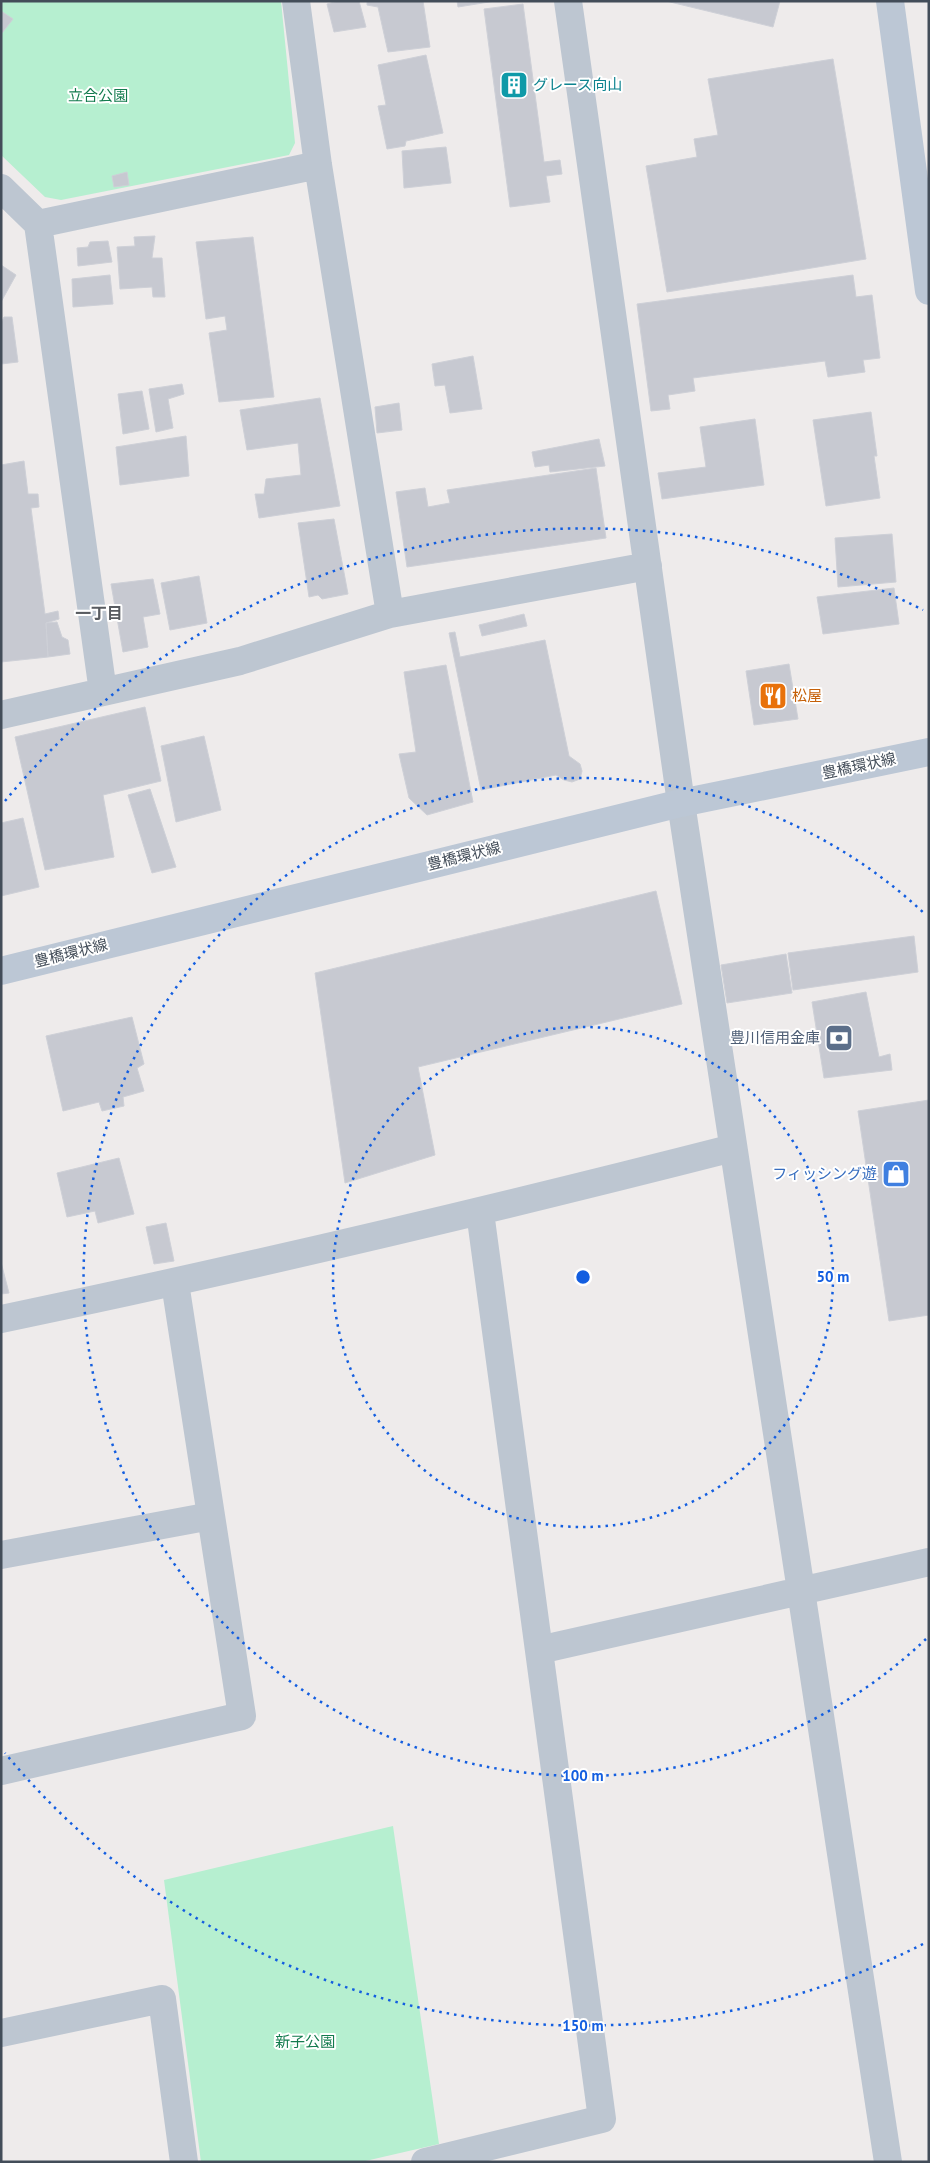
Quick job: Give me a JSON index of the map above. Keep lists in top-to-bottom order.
{
  "streets": {
    "main road": ["豊橋環状線"]
  },
  "districts": ["一丁目"],
  "parks": ["立合公園", "新子公園"],
  "places": {
    "building": ["グレース向山"],
    "restaurant": ["松屋"],
    "bank": ["豊川信用金庫"],
    "shop": ["フィッシング遊"]
  },
  "rings": ["50 m", "100 m", "150 m"]
}
